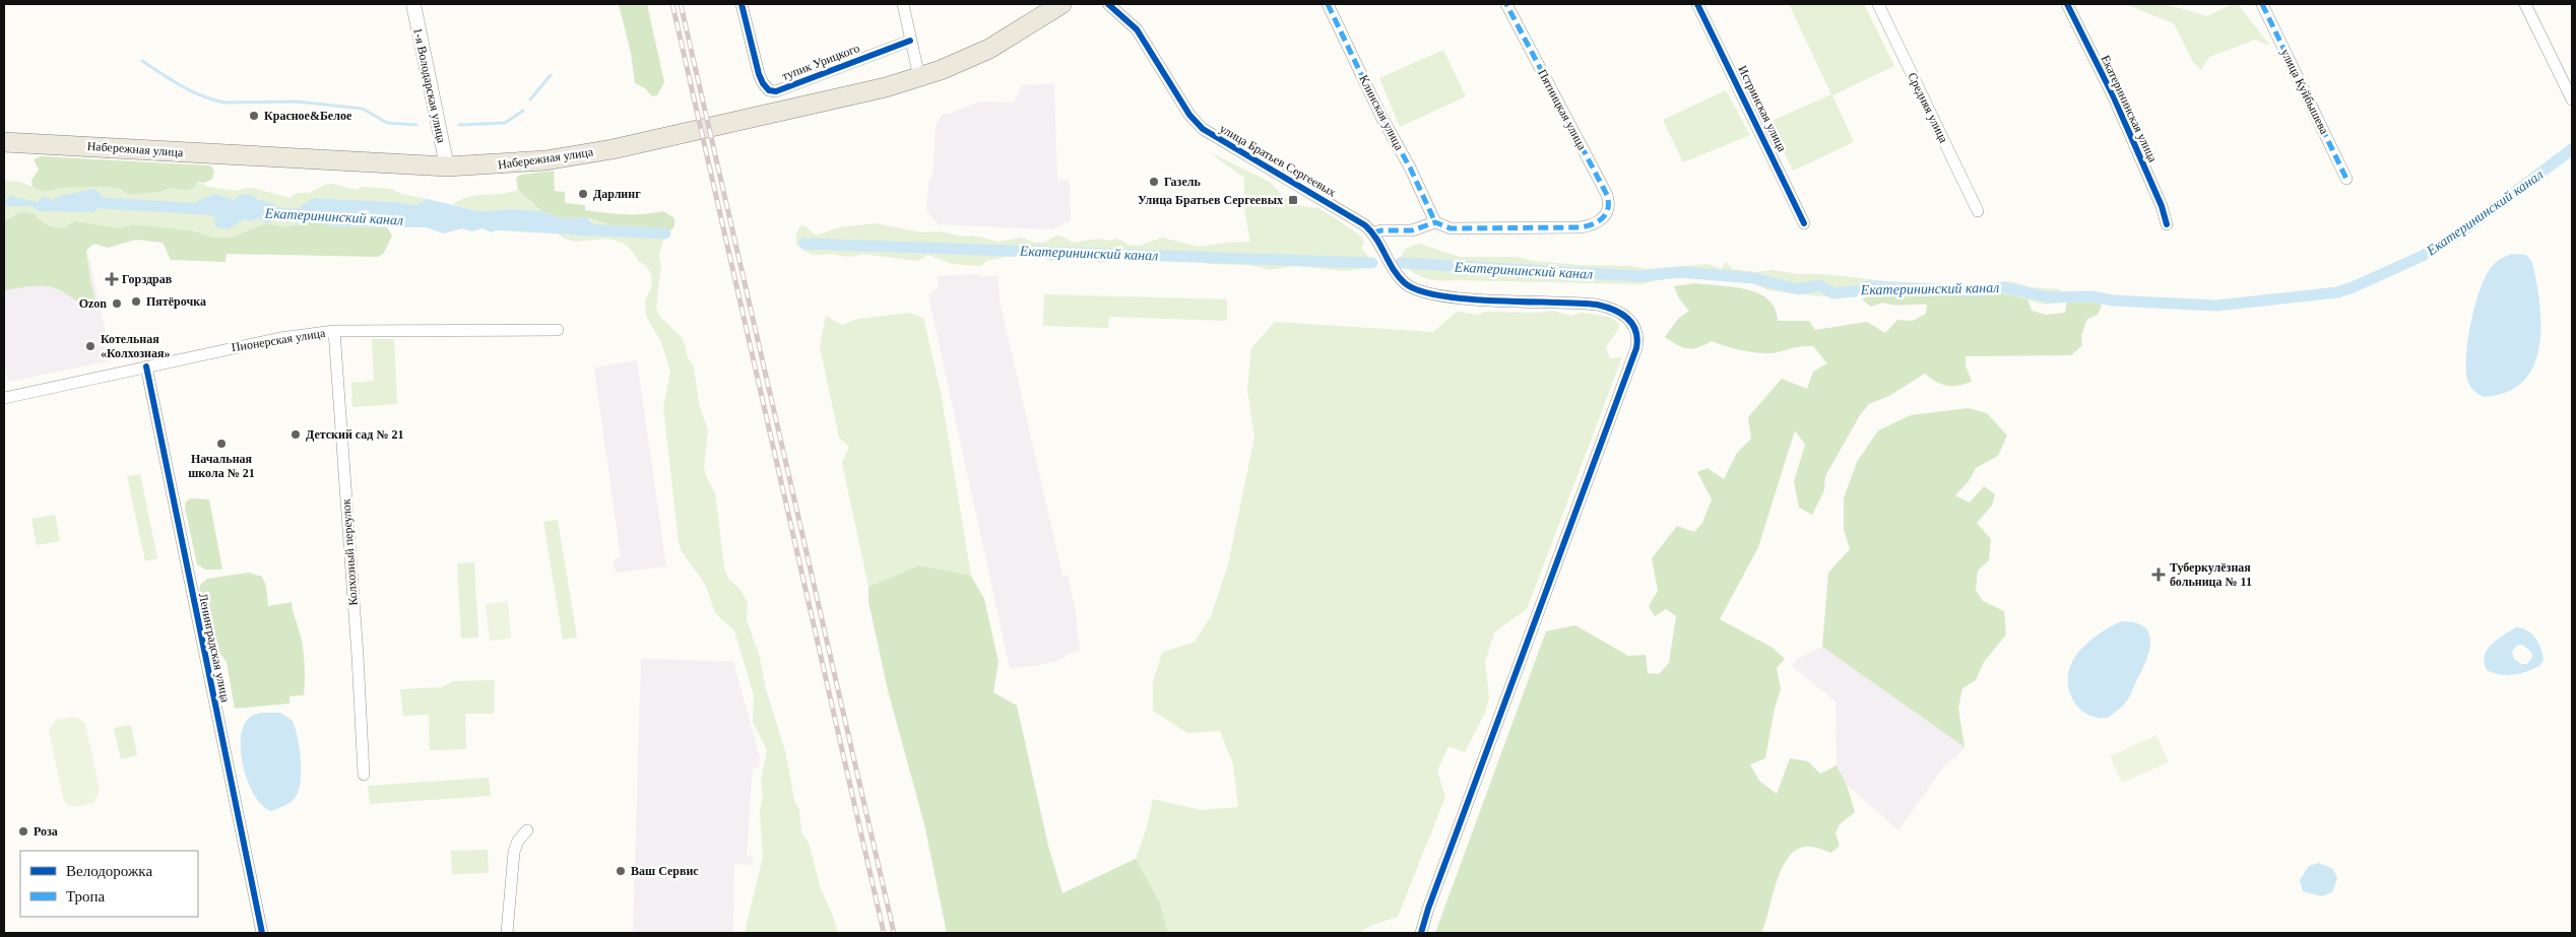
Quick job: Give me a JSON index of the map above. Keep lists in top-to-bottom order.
{
  "streets": {
    "main road": ["Набережная улица"],
    "street": [
      "тупик Урицкого",
      "1-я Володарская улица",
      "улица Куйбышева",
      "Средняя улица",
      "Истринская улица",
      "Екатерининская улица",
      "Пятницкая улица",
      "Клинская улица",
      "улица Братьев Сергеевых",
      "Пионерская улица",
      "Колхозный переулок",
      "Ленинградская улица"
    ]
  },
  "crossings": [
    ["1-я Володарская улица", "Набережная улица"],
    ["Пятницкая улица", "Клинская улица"],
    ["Пионерская улица", "Колхозный переулок"],
    ["Пионерская улица", "Ленинградская улица"]
  ],
  "water": ["Екатерининский канал"],
  "places": {
    "other": [
      "Красное&Белое",
      "Газель",
      "Дарлинг",
      "Пятёрочка",
      "Ozon",
      "Котельная «Колхозная»",
      "Детский сад № 21",
      "Начальная школа № 21",
      "Роза",
      "Ваш Сервис"
    ],
    "transit": ["Улица Братьев Сергеевых"],
    "health": ["Горздрав", "Туберкулёзная больница № 11"]
  },
  "legend": ["Велодорожка", "Тропа"]
}
